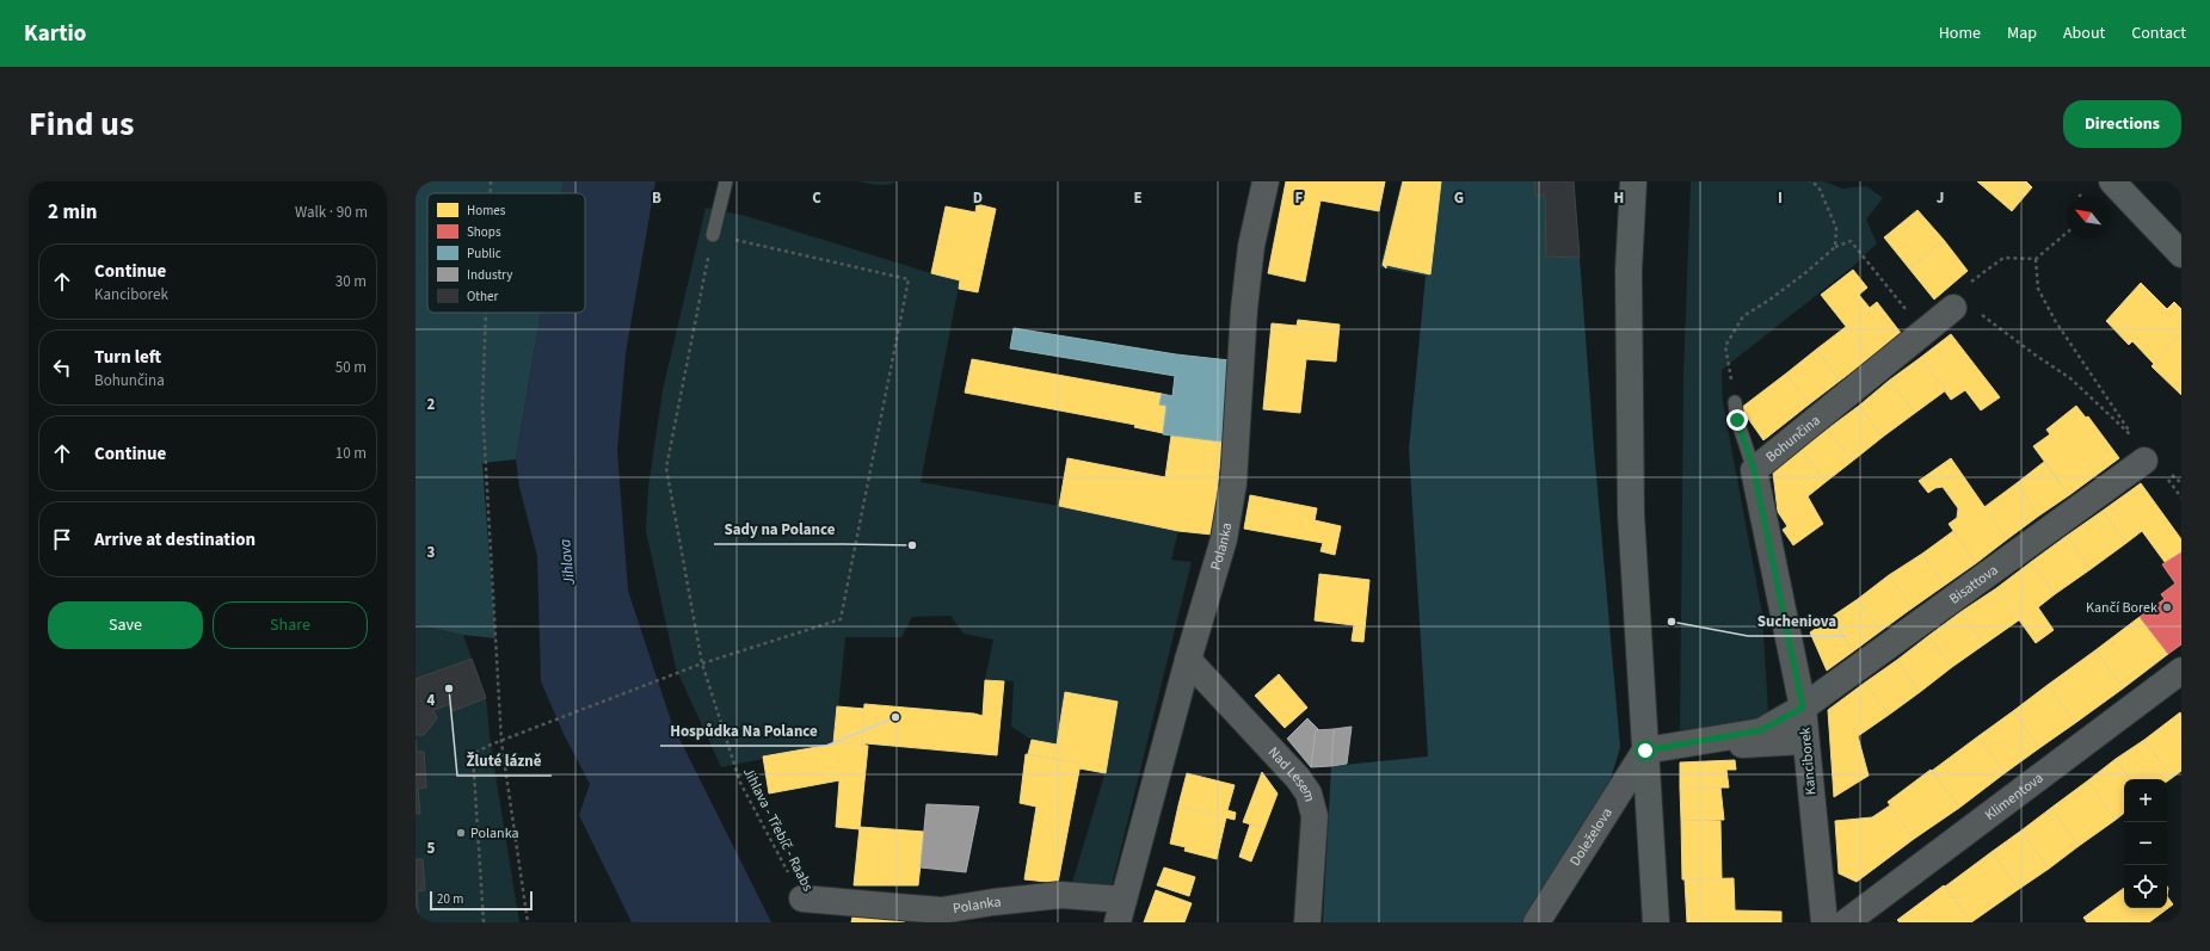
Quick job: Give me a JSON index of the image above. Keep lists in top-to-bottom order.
{
  "streets": {
    "street": [
      "Bohunčina",
      "Polanka",
      "Bisattova",
      "Kanciborek",
      "Nad Lesem",
      "Klimentova",
      "Doleželova"
    ],
    "path": ["Jihlava - Třebíč - Raabs"]
  },
  "crossings": [
    ["Bohunčina", "Bisattova"],
    ["Bohunčina", "Kanciborek"],
    ["Polanka", "Nad Lesem"],
    ["Polanka", "Jihlava - Třebíč - Raabs"],
    ["Bisattova", "Kanciborek"],
    ["Kanciborek", "Doleželova"]
  ],
  "water": ["Jihlava"],
  "places": [
    "Sady na Polance",
    "Kančí Borek",
    "Sucheniova",
    "Žluté lázně",
    "Hospůdka Na Polance",
    "Polanka"
  ],
  "legend": [
    "Homes",
    "Shops",
    "Public",
    "Industry",
    "Other"
  ],
  "scale_bar": "20 m",
  "north": "top left",
  "page": {
    "header": "Kartio",
    "nav": [
      "Home",
      "Map",
      "About",
      "Contact"
    ],
    "title": "Find us",
    "buttons": [
      "Directions",
      ["Save", "Share"]
    ],
    "heading": ["2 min", "Walk · 90 m"],
    "list": [
      ["Continue", "Kanciborek", "30 m"],
      ["Turn left", "Bohunčina", "50 m"],
      ["Continue", "10 m"],
      "Arrive at destination"
    ],
    "map_buttons": ["+", "−"],
    "scale": "20 m"
  },
  "grid": {
    "columns": [
      "B",
      "C",
      "D",
      "E",
      "F",
      "G",
      "H",
      "I",
      "J"
    ],
    "rows": [
      "2",
      "3",
      "4",
      "5"
    ]
  }
}
